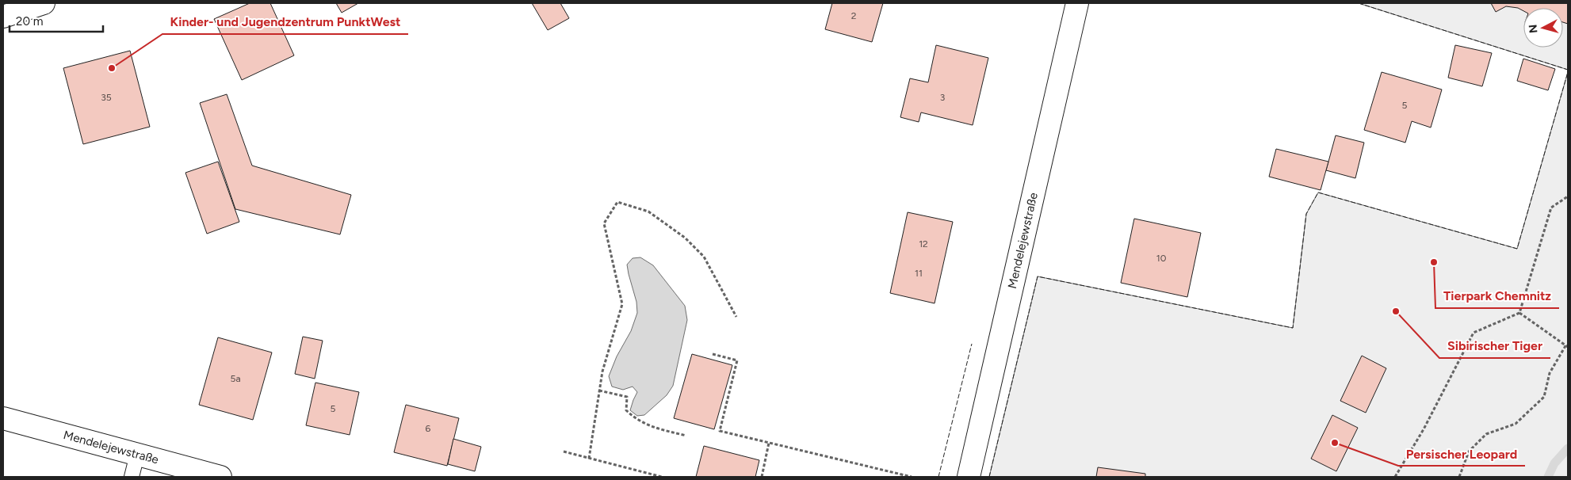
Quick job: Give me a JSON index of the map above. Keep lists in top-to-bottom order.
{
  "streets": {
    "street": ["Mendelejewstraße"]
  },
  "places": [
    "Kinder- und Jugendzentrum PunktWest",
    "Tierpark Chemnitz",
    "Sibirischer Tiger",
    "Persischer Leopard"
  ],
  "house_numbers": [
    "2",
    "35",
    "3",
    "5",
    "12",
    "10",
    "11",
    "5a",
    "5",
    "6"
  ],
  "scale_bar": "20 m",
  "north": "left"
}
